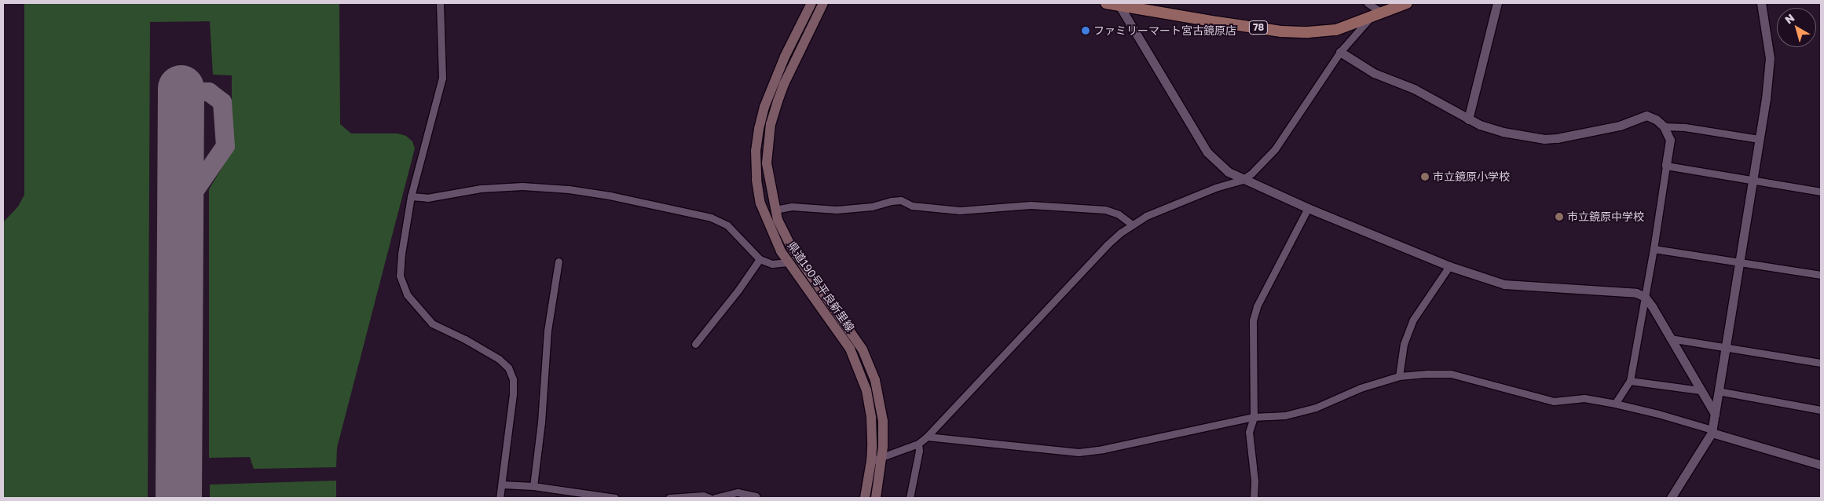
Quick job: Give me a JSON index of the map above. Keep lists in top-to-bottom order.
{
  "streets": {
    "main road": ["78", "県道190号平良新里線"]
  },
  "places": ["ファミリーマート宮古鏡原店", "市立鏡原小学校", "市立鏡原中学校"],
  "north": "top left"
}
